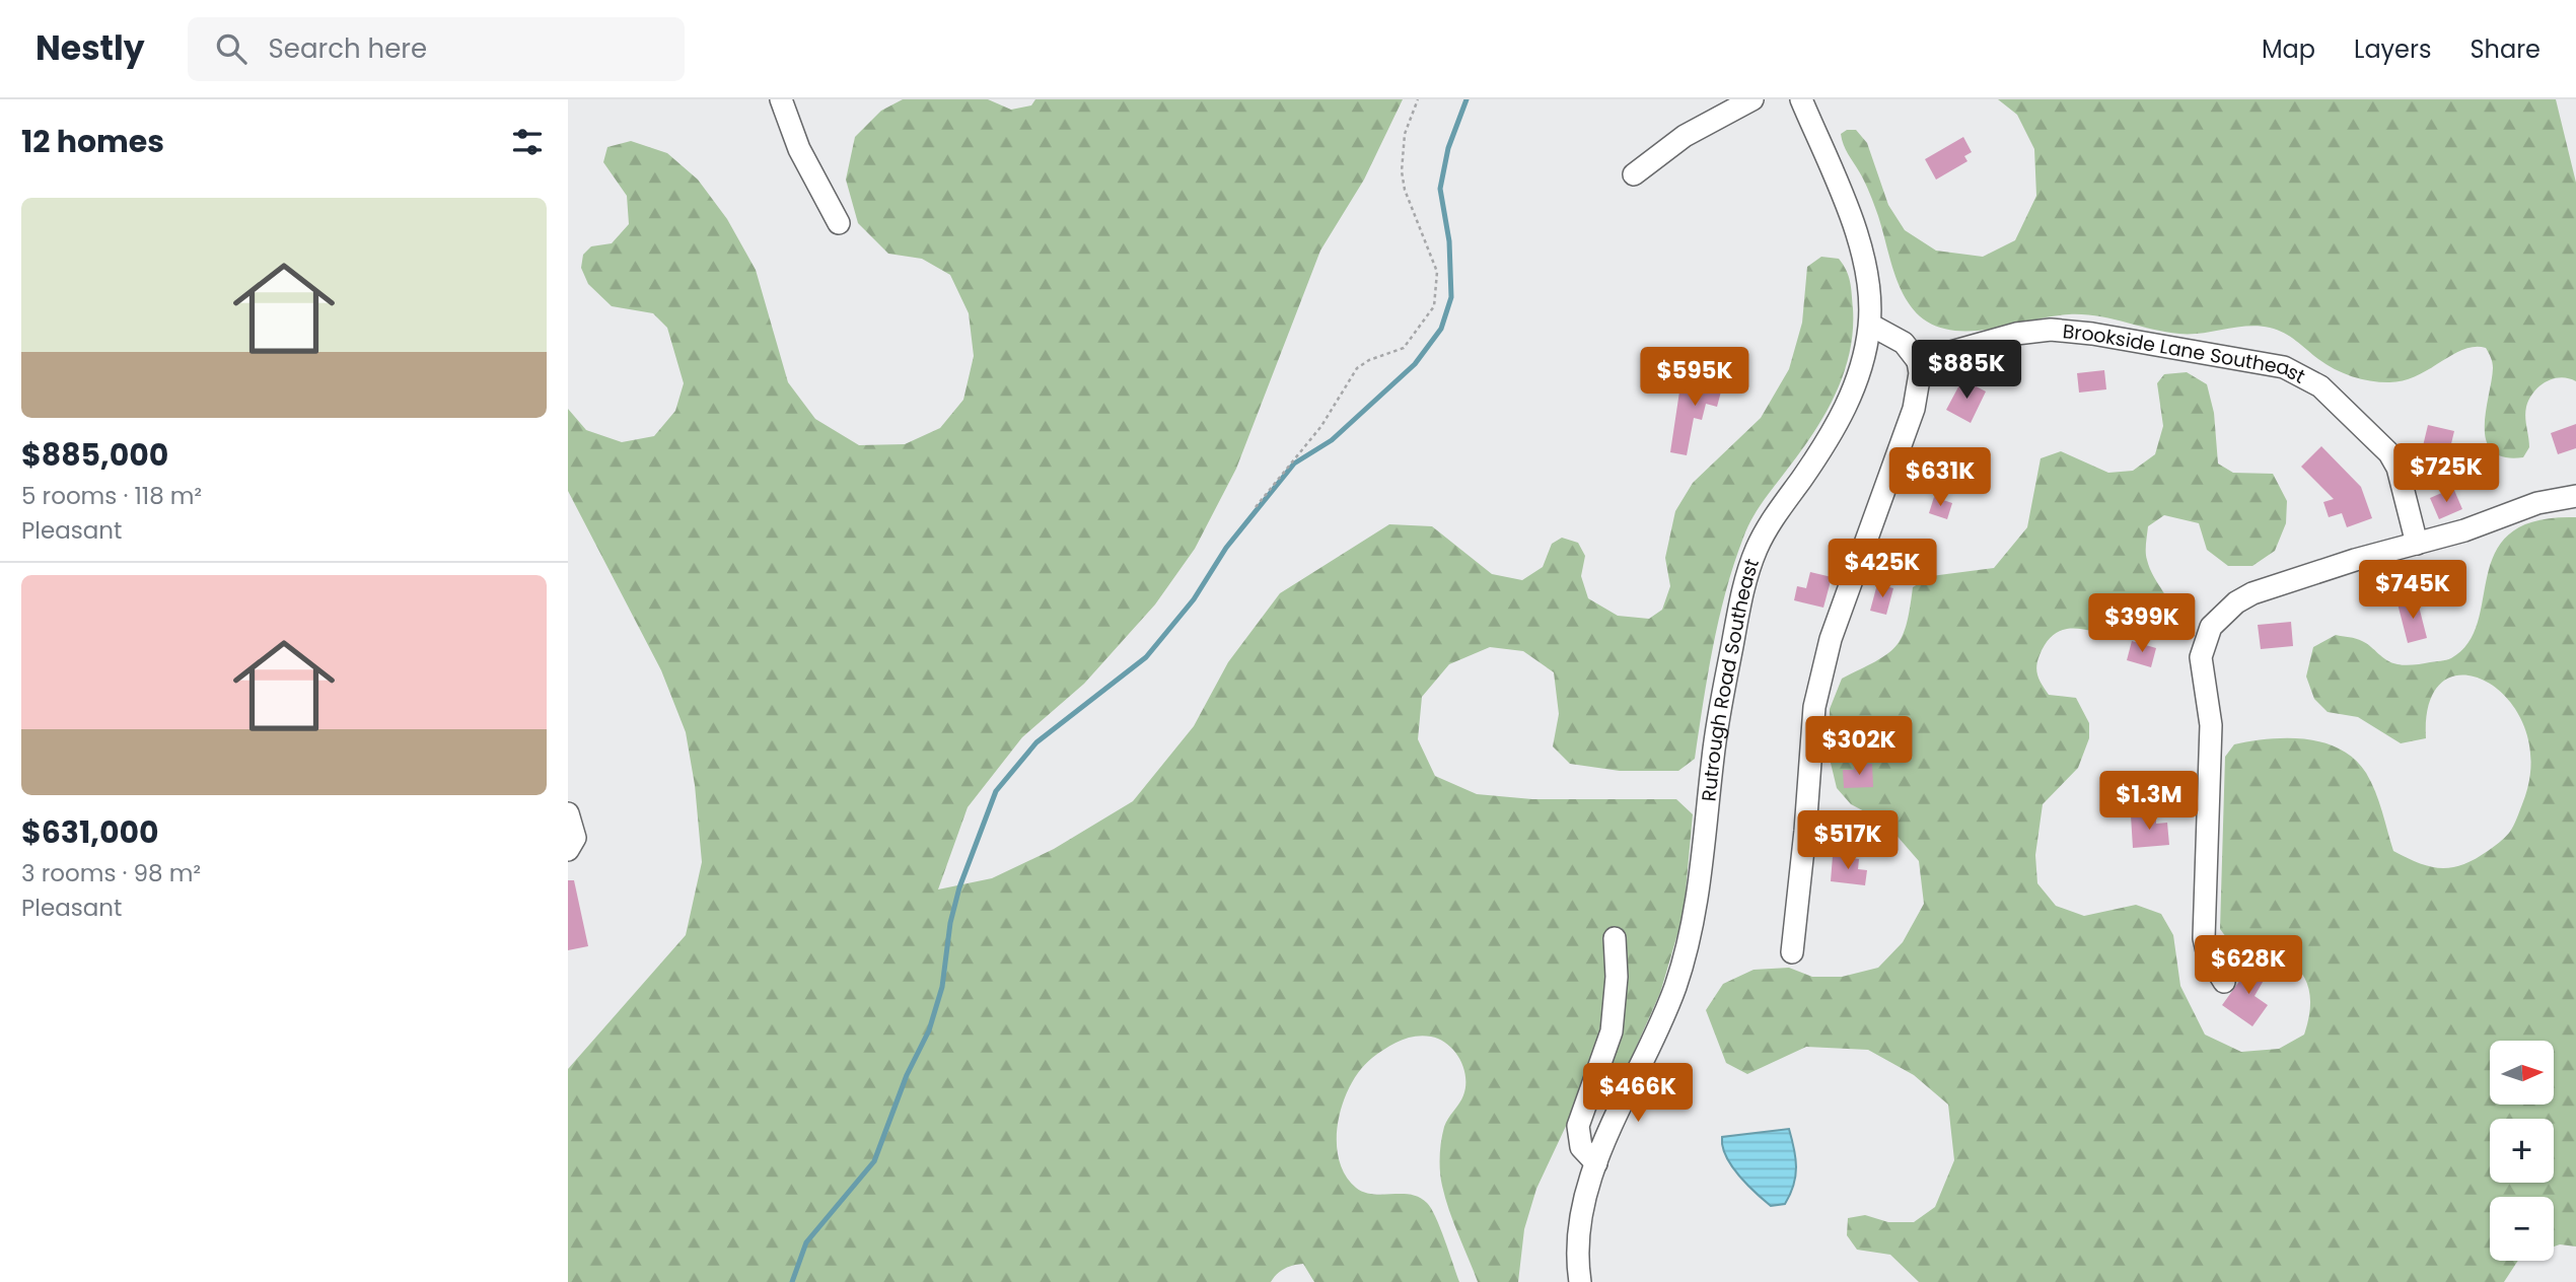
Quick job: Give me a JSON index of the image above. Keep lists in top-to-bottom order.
{
  "streets": {
    "street": ["Brookside Lane Southeast", "Rutrough Road Southeast"]
  },
  "north": "right",
  "page": {
    "header": "Nestly",
    "search": "Search here",
    "nav": ["Map", "Layers", "Share"],
    "heading": "12 homes",
    "list": [
      {
        "name": "$885,000",
        "note": "5 rooms · 118 m² · Pleasant"
      },
      {
        "name": "$631,000",
        "note": "3 rooms · 98 m² · Pleasant"
      }
    ],
    "price": [
      "$885K",
      "$595K",
      "$725K",
      "$631K",
      "$425K",
      "$745K",
      "$399K",
      "$302K",
      "$1.3M",
      "$517K",
      "$628K",
      "$466K"
    ],
    "map_buttons": ["+", "−"]
  }
}
